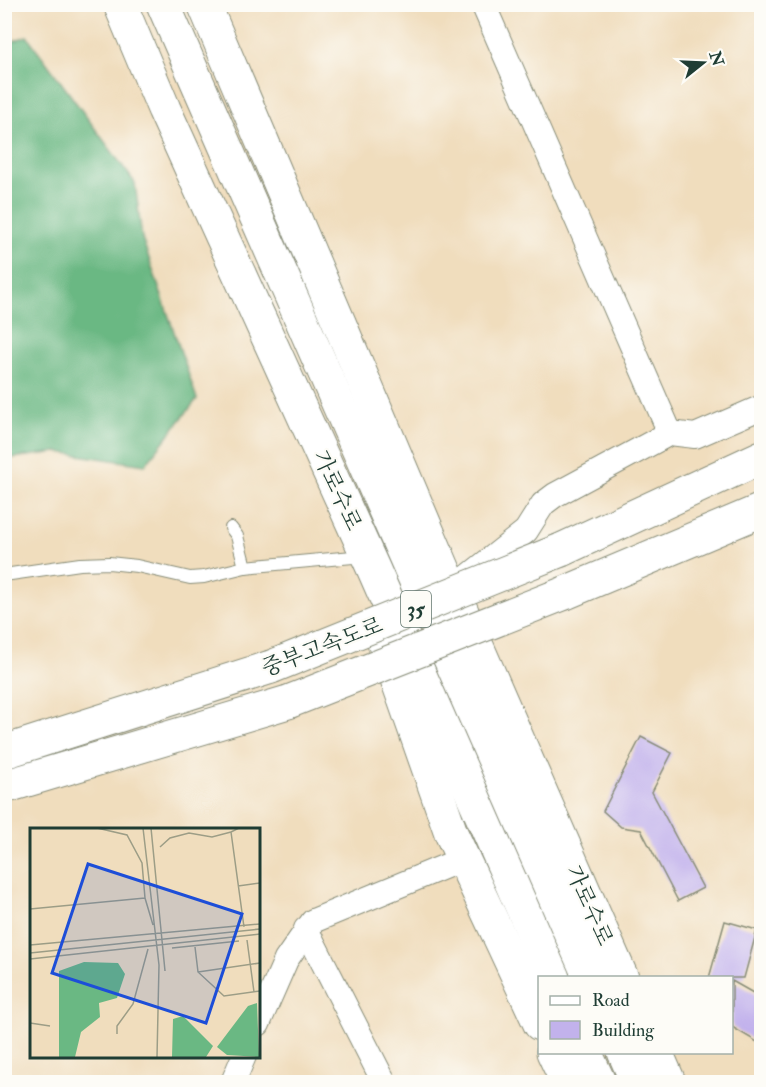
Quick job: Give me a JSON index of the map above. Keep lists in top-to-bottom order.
{
  "streets": {
    "main road": ["가로수로", "35", "중부고속도로"]
  },
  "legend": ["Road", "Building"],
  "north": "right"
}
